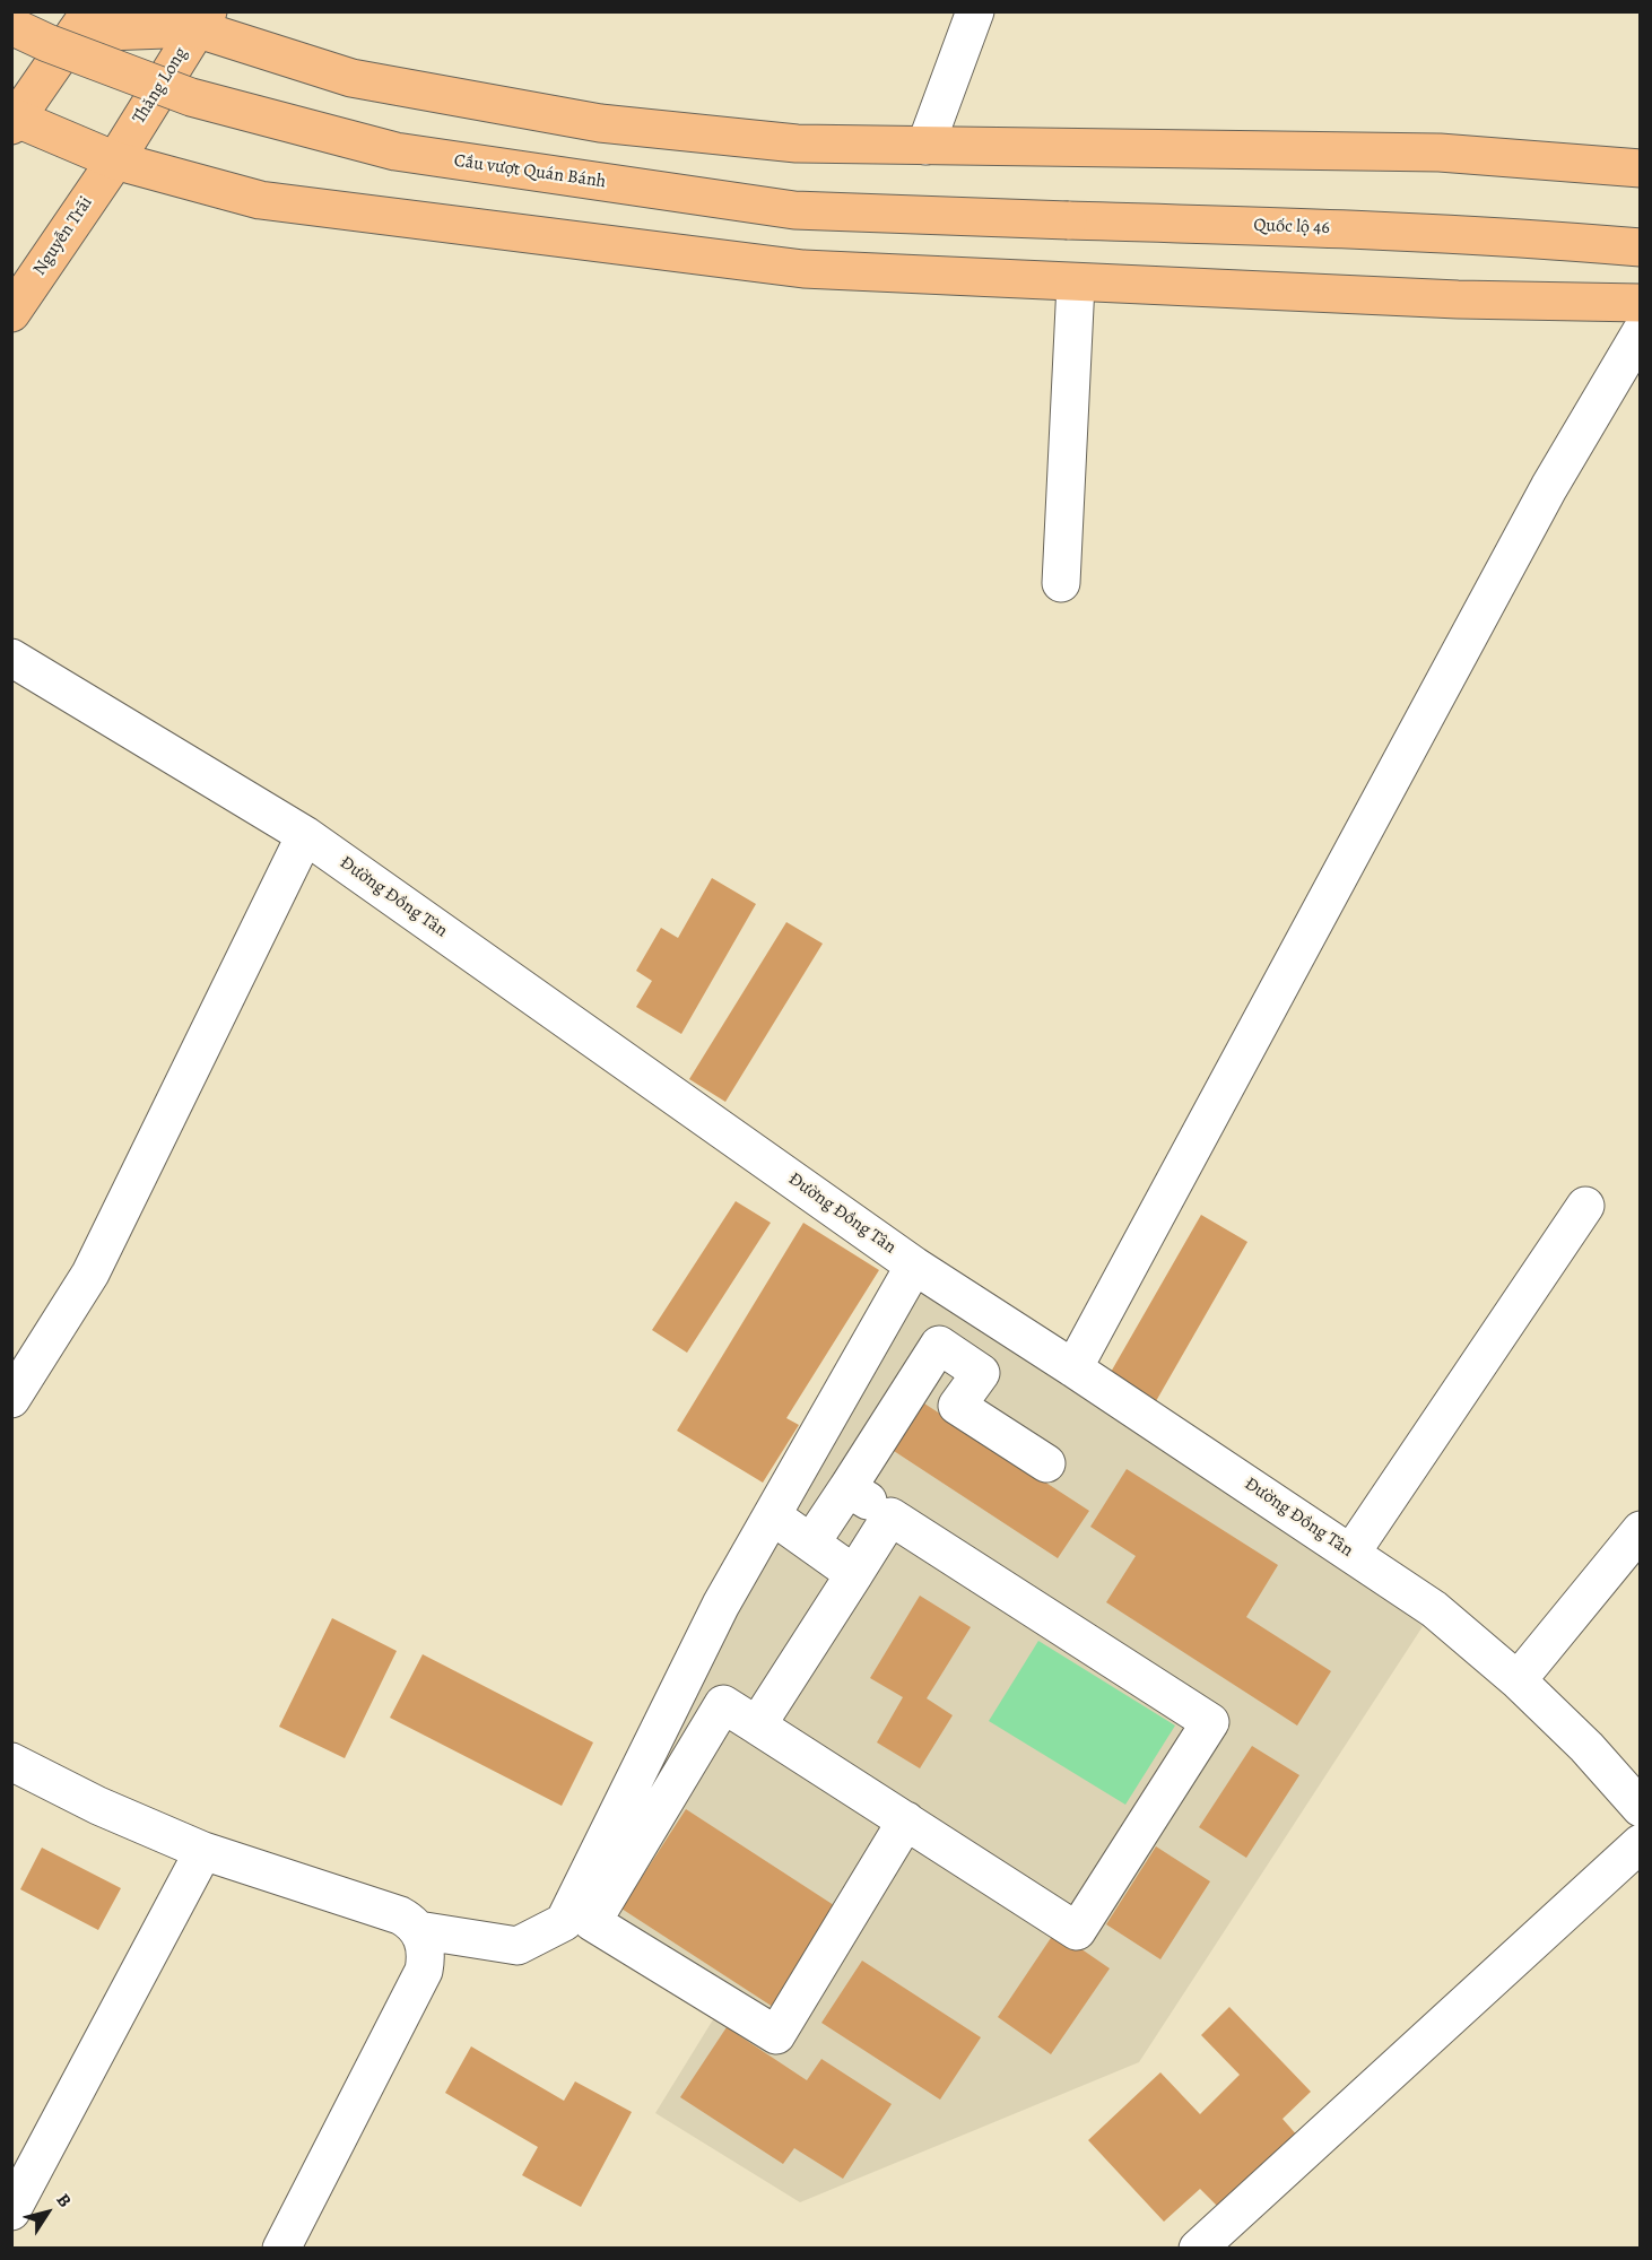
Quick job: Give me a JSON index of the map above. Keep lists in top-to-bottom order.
{
  "streets": {
    "main road": [
      "Thăng Long",
      "Cầu vượt Quán Bánh",
      "Quốc lộ 46",
      "Nguyễn Trãi"
    ],
    "street": ["Đường Đồng Tân"]
  },
  "crossings": [
    ["Thăng Long", "Nguyễn Trãi"],
    ["Cầu vượt Quán Bánh", "Quốc lộ 46"]
  ],
  "north": "top right"
}
